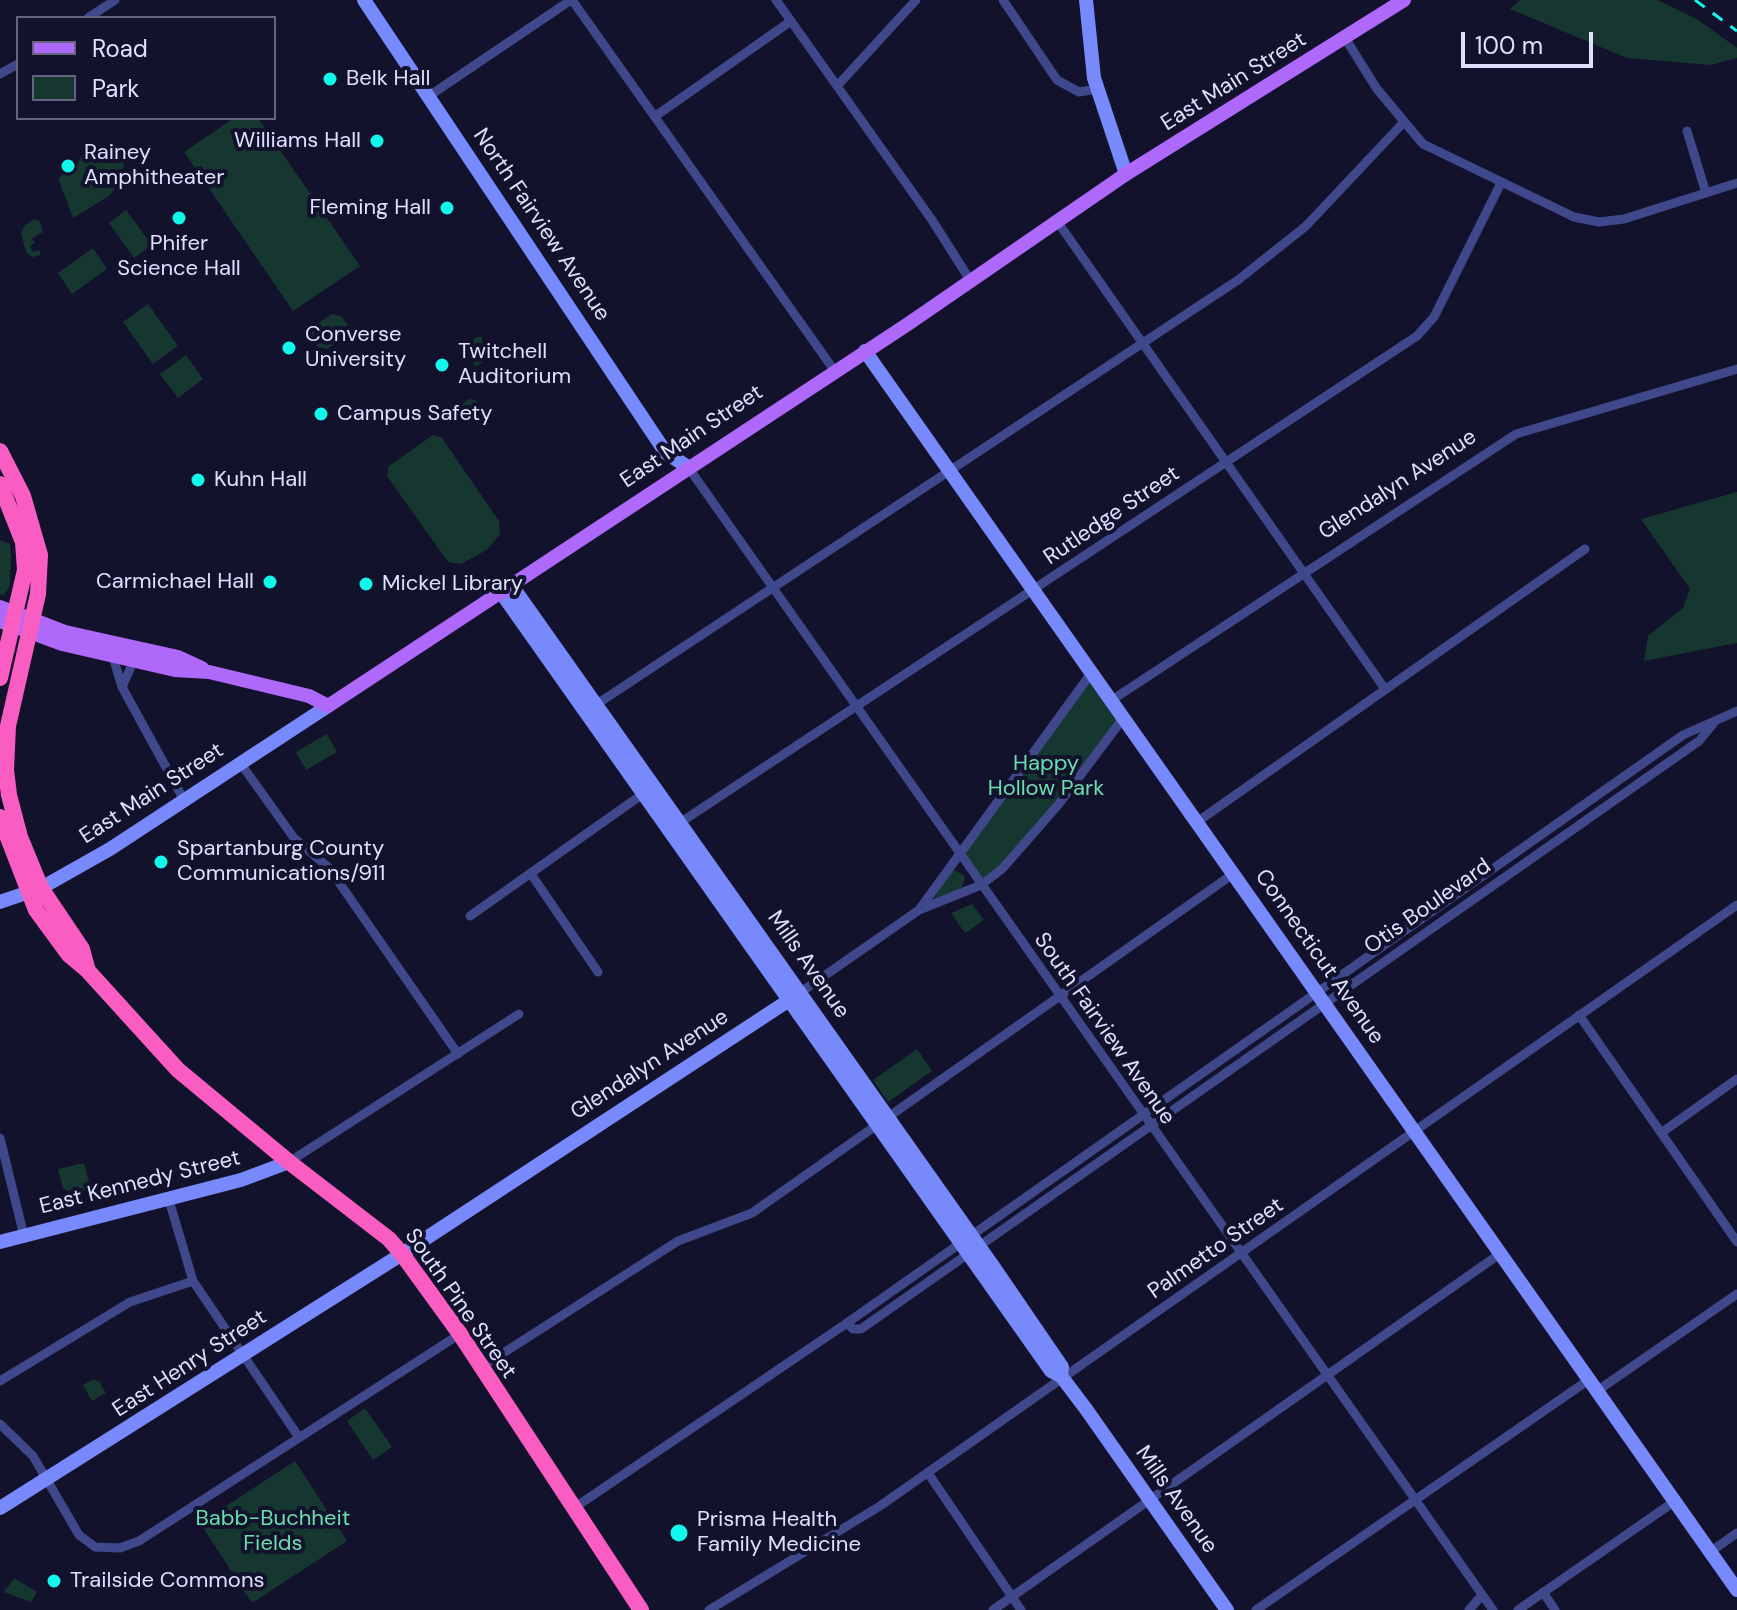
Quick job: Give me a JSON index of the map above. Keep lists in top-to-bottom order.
{
  "streets": {
    "highway": ["South Pine Street"],
    "main road": ["East Main Street"],
    "street": [
      "North Fairview Avenue",
      "Glendalyn Avenue",
      "Rutledge Street",
      "Otis Boulevard",
      "Connecticut Avenue",
      "Mills Avenue",
      "South Fairview Avenue",
      "East Kennedy Street",
      "Palmetto Street",
      "East Henry Street"
    ]
  },
  "crossings": [
    ["East Main Street", "North Fairview Avenue"],
    ["East Main Street", "Connecticut Avenue"],
    ["East Main Street", "Mills Avenue"],
    ["East Main Street", "South Fairview Avenue"],
    ["East Main Street", "South Pine Street"],
    ["North Fairview Avenue", "South Fairview Avenue"],
    ["Glendalyn Avenue", "Connecticut Avenue"],
    ["Glendalyn Avenue", "Mills Avenue"],
    ["Glendalyn Avenue", "South Fairview Avenue"],
    ["Glendalyn Avenue", "South Pine Street"],
    ["Glendalyn Avenue", "East Henry Street"],
    ["Rutledge Street", "Connecticut Avenue"],
    ["Rutledge Street", "Mills Avenue"],
    ["Rutledge Street", "South Fairview Avenue"],
    ["Otis Boulevard", "Connecticut Avenue"],
    ["Otis Boulevard", "Mills Avenue"],
    ["Otis Boulevard", "South Fairview Avenue"],
    ["Otis Boulevard", "South Pine Street"],
    ["Connecticut Avenue", "Palmetto Street"],
    ["Mills Avenue", "Palmetto Street"],
    ["South Fairview Avenue", "Palmetto Street"],
    ["East Kennedy Street", "South Pine Street"],
    ["South Pine Street", "East Henry Street"]
  ],
  "parks": ["Happy Hollow Park", "Babb-Buchheit Fields"],
  "places": [
    "Belk Hall",
    "Williams Hall",
    "Rainey Amphitheater",
    "Fleming Hall",
    "Phifer Science Hall",
    "Converse University",
    "Twitchell Auditorium",
    "Campus Safety",
    "Kuhn Hall",
    "Carmichael Hall",
    "Mickel Library",
    "Spartanburg County Communications/911",
    "Prisma Health Family Medicine",
    "Trailside Commons"
  ],
  "legend": ["Road", "Park"],
  "scale_bar": "100 m"
}
